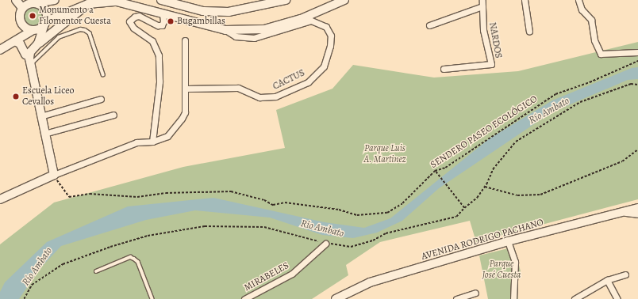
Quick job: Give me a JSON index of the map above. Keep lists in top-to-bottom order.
{
  "streets": {
    "main road": ["AVENIDA RODRIGO PACHANO"],
    "street": ["NARDOS", "CACTUS", "MIRABELES"],
    "path": ["SENDERO PASEO ECOLÓGICO"]
  },
  "water": ["Río Ambato"],
  "parks": ["Parque Luis A. Martinez", "Parque José Cuesta"],
  "places": ["Monumento a Filomentor Cuesta", "Bugambillas", "Escuela Liceo Cevallos"]
}
